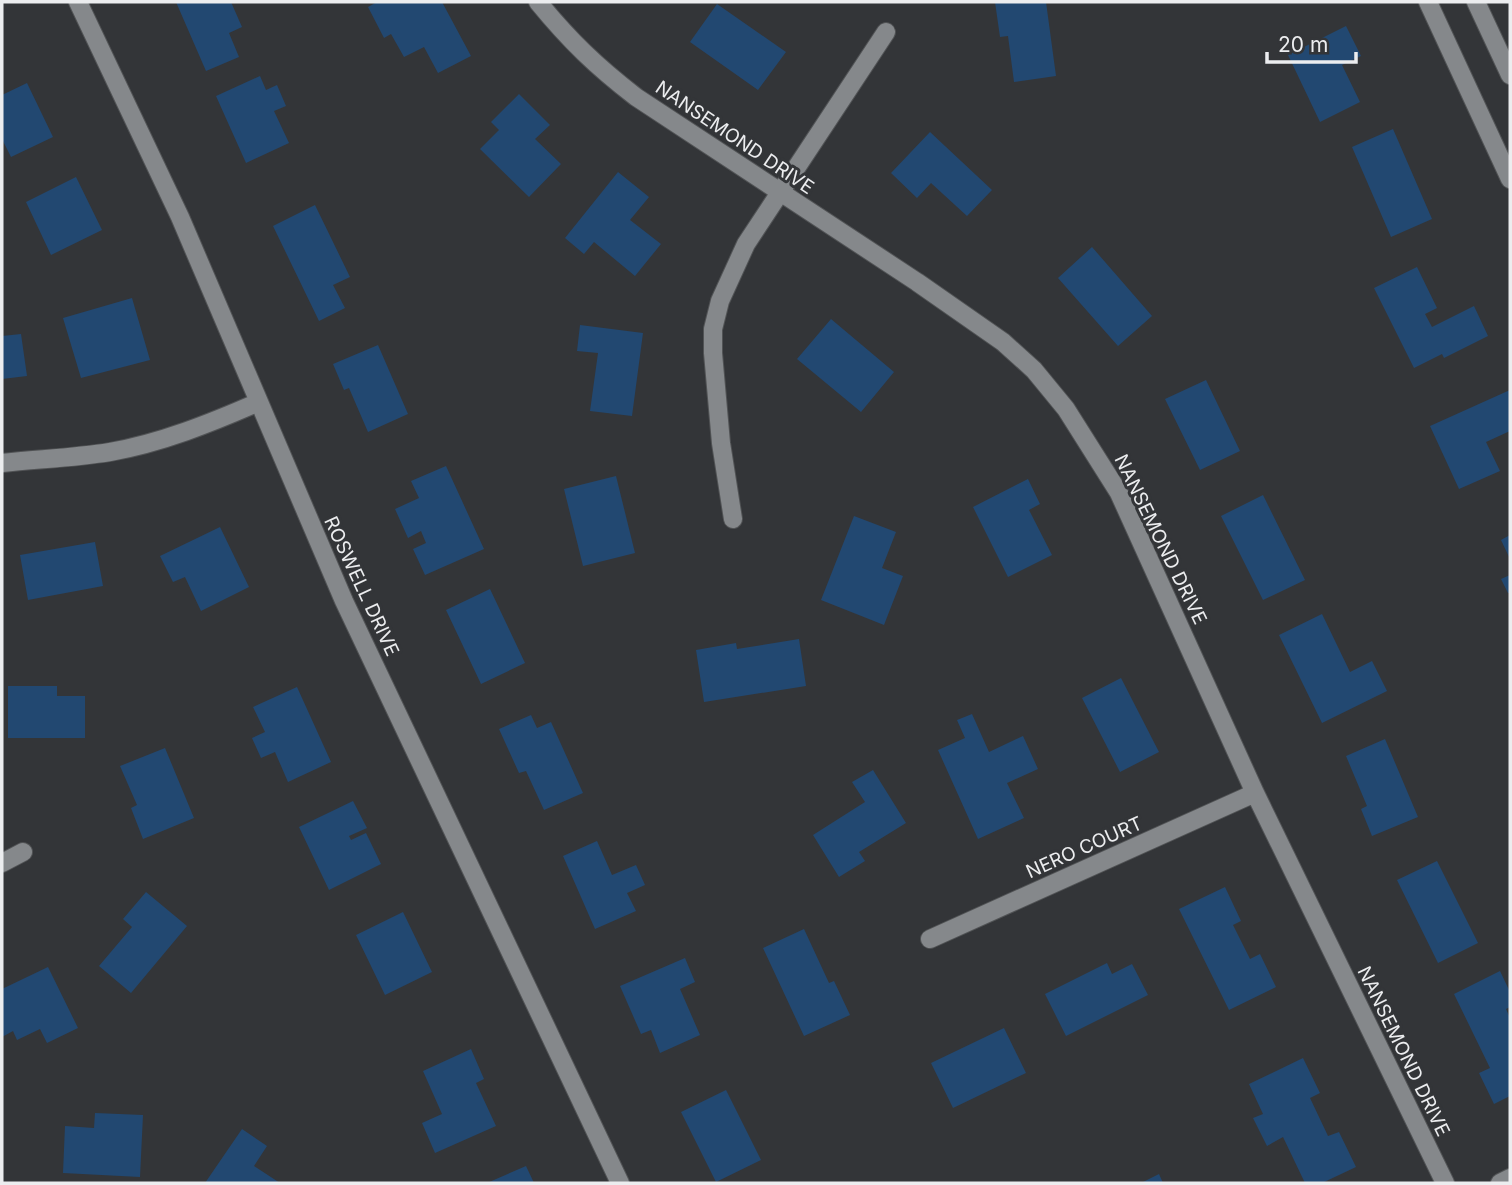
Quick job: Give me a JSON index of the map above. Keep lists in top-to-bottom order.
{
  "streets": {
    "street": ["NANSEMOND DRIVE", "ROSWELL DRIVE", "NERO COURT"]
  },
  "crossings": [
    ["NANSEMOND DRIVE", "NERO COURT"]
  ],
  "scale_bar": "20 m"
}
